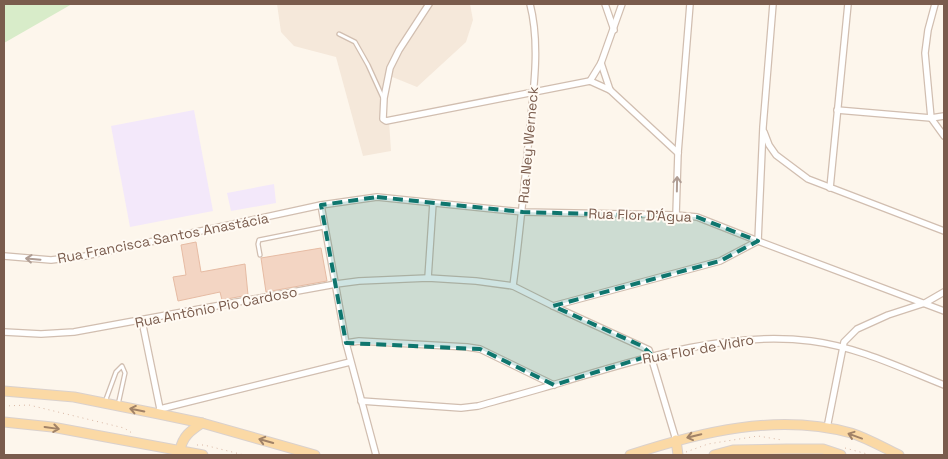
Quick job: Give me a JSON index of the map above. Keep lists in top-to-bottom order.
{
  "streets": {
    "street": [
      "Rua Ney Werneck",
      "Rua Flor D'Água",
      "Rua Francisca Santos Anastácia",
      "Rua Antônio Pio Cardoso",
      "Rua Flor de Vidro"
    ]
  },
  "crossings": [
    ["Rua Ney Werneck", "Rua Flor D'Água"],
    ["Rua Ney Werneck", "Rua Antônio Pio Cardoso"],
    ["Rua Flor D'Água", "Rua Francisca Santos Anastácia"]
  ],
  "one_way": ["Rua Francisca Santos Anastácia"]
}
